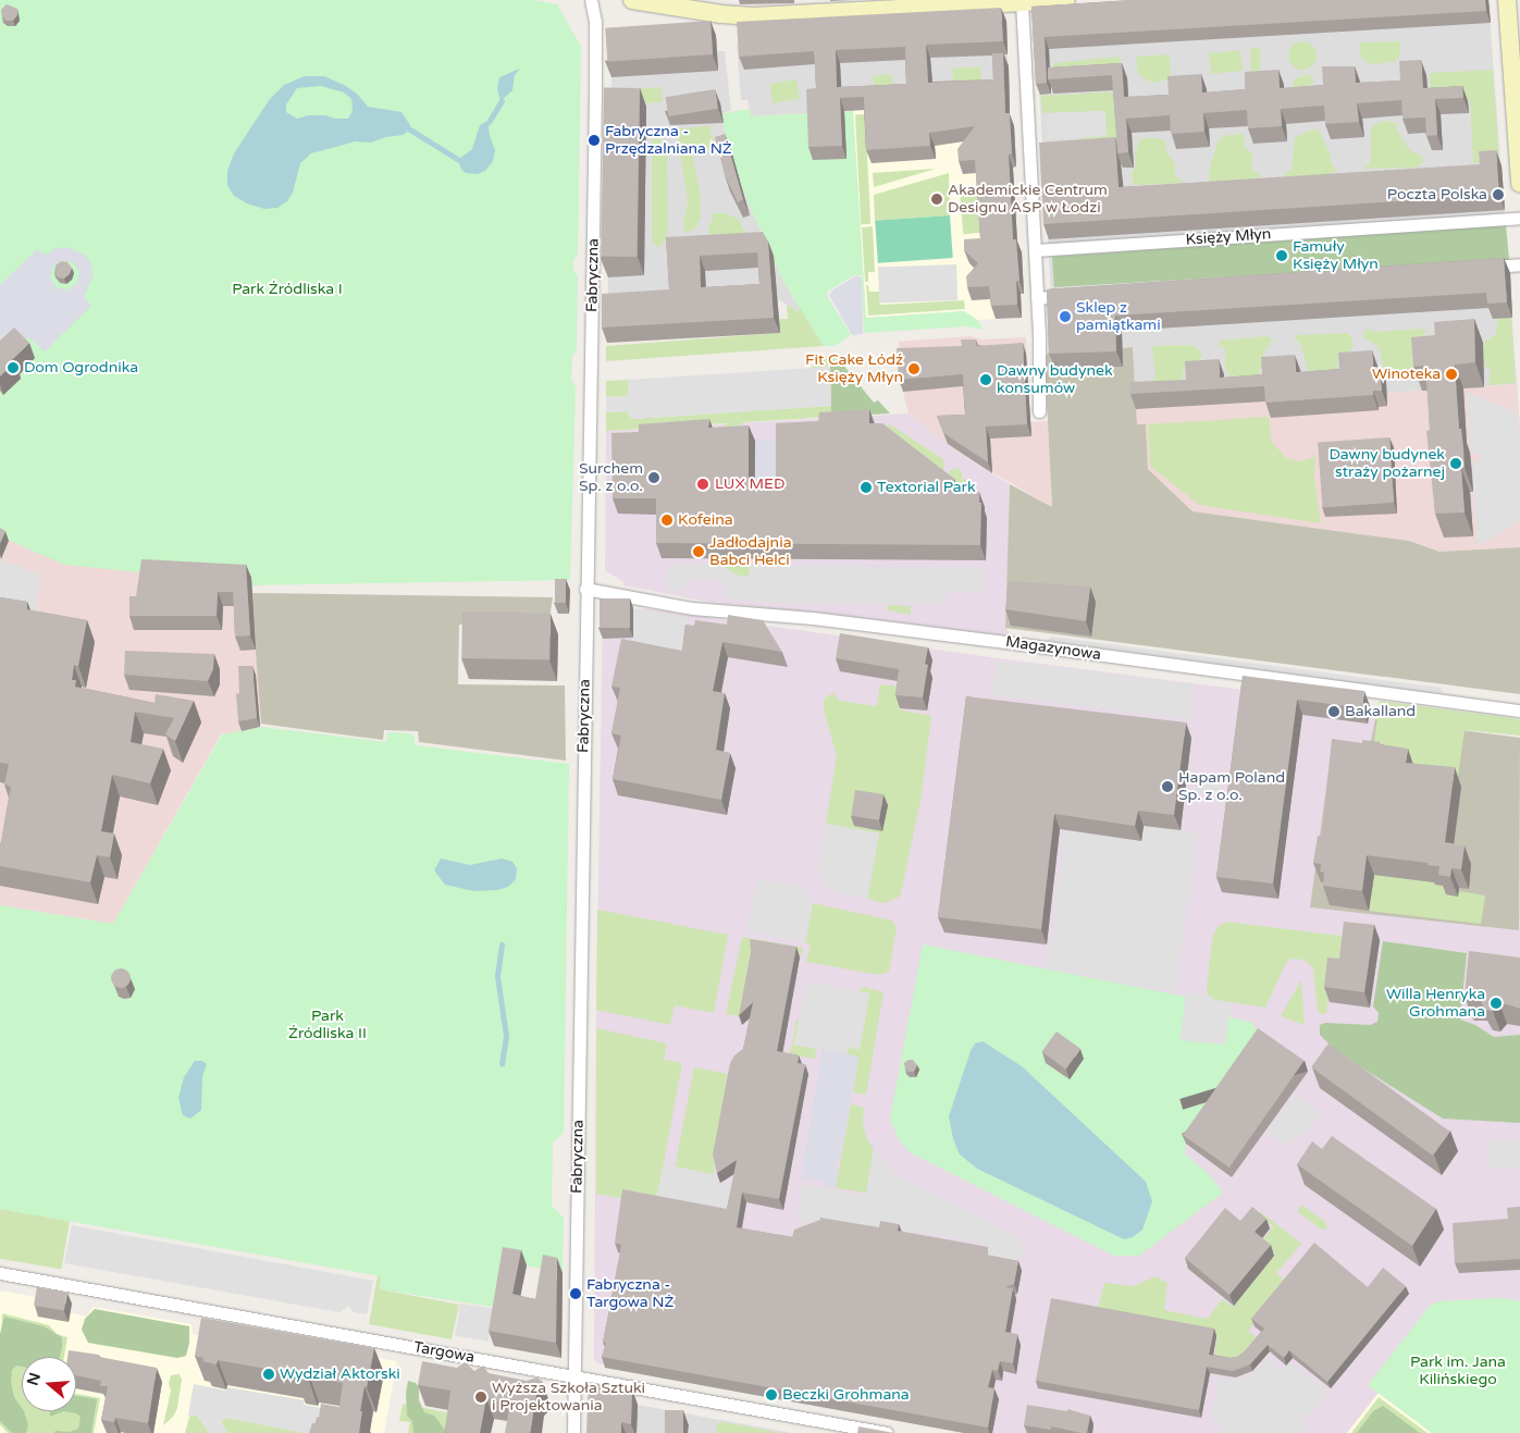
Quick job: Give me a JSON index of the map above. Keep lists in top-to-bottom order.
{
  "streets": {
    "street": [
      "Księży Młyn",
      "Fabryczna",
      "Magazynowa",
      "Targowa"
    ]
  },
  "crossings": [
    ["Fabryczna", "Magazynowa"],
    ["Fabryczna", "Targowa"]
  ],
  "parks": ["Park Źródliska I", "Park Źródliska II", "Park im. Jana Kilińskiego"],
  "places": [
    "Fabryczna - Przędzalniana NŻ",
    "Poczta Polska",
    "Akademickie Centrum Designu ASP w Łodzi",
    "Famuły Księży Młyn",
    "Sklep z pamiątkami",
    "Dom Ogrodnika",
    "Fit Cake Łódź Księży Młyn",
    "Winoteka",
    "Dawny budynek konsumów",
    "Dawny budynek straży pożarnej",
    "Surchem Sp. z o.o.",
    "LUX MED",
    "Textorial Park",
    "Kofeina",
    "Jadłodajnia Babci Helci",
    "Bakalland",
    "Hapam Poland Sp. z o.o.",
    "Willa Henryka Grohmana",
    "Fabryczna - Targowa NŻ",
    "Wydział Aktorski",
    "Beczki Grohmana",
    "Wyższa Szkoła Sztuki i Projektowania"
  ],
  "north": "left"
}
